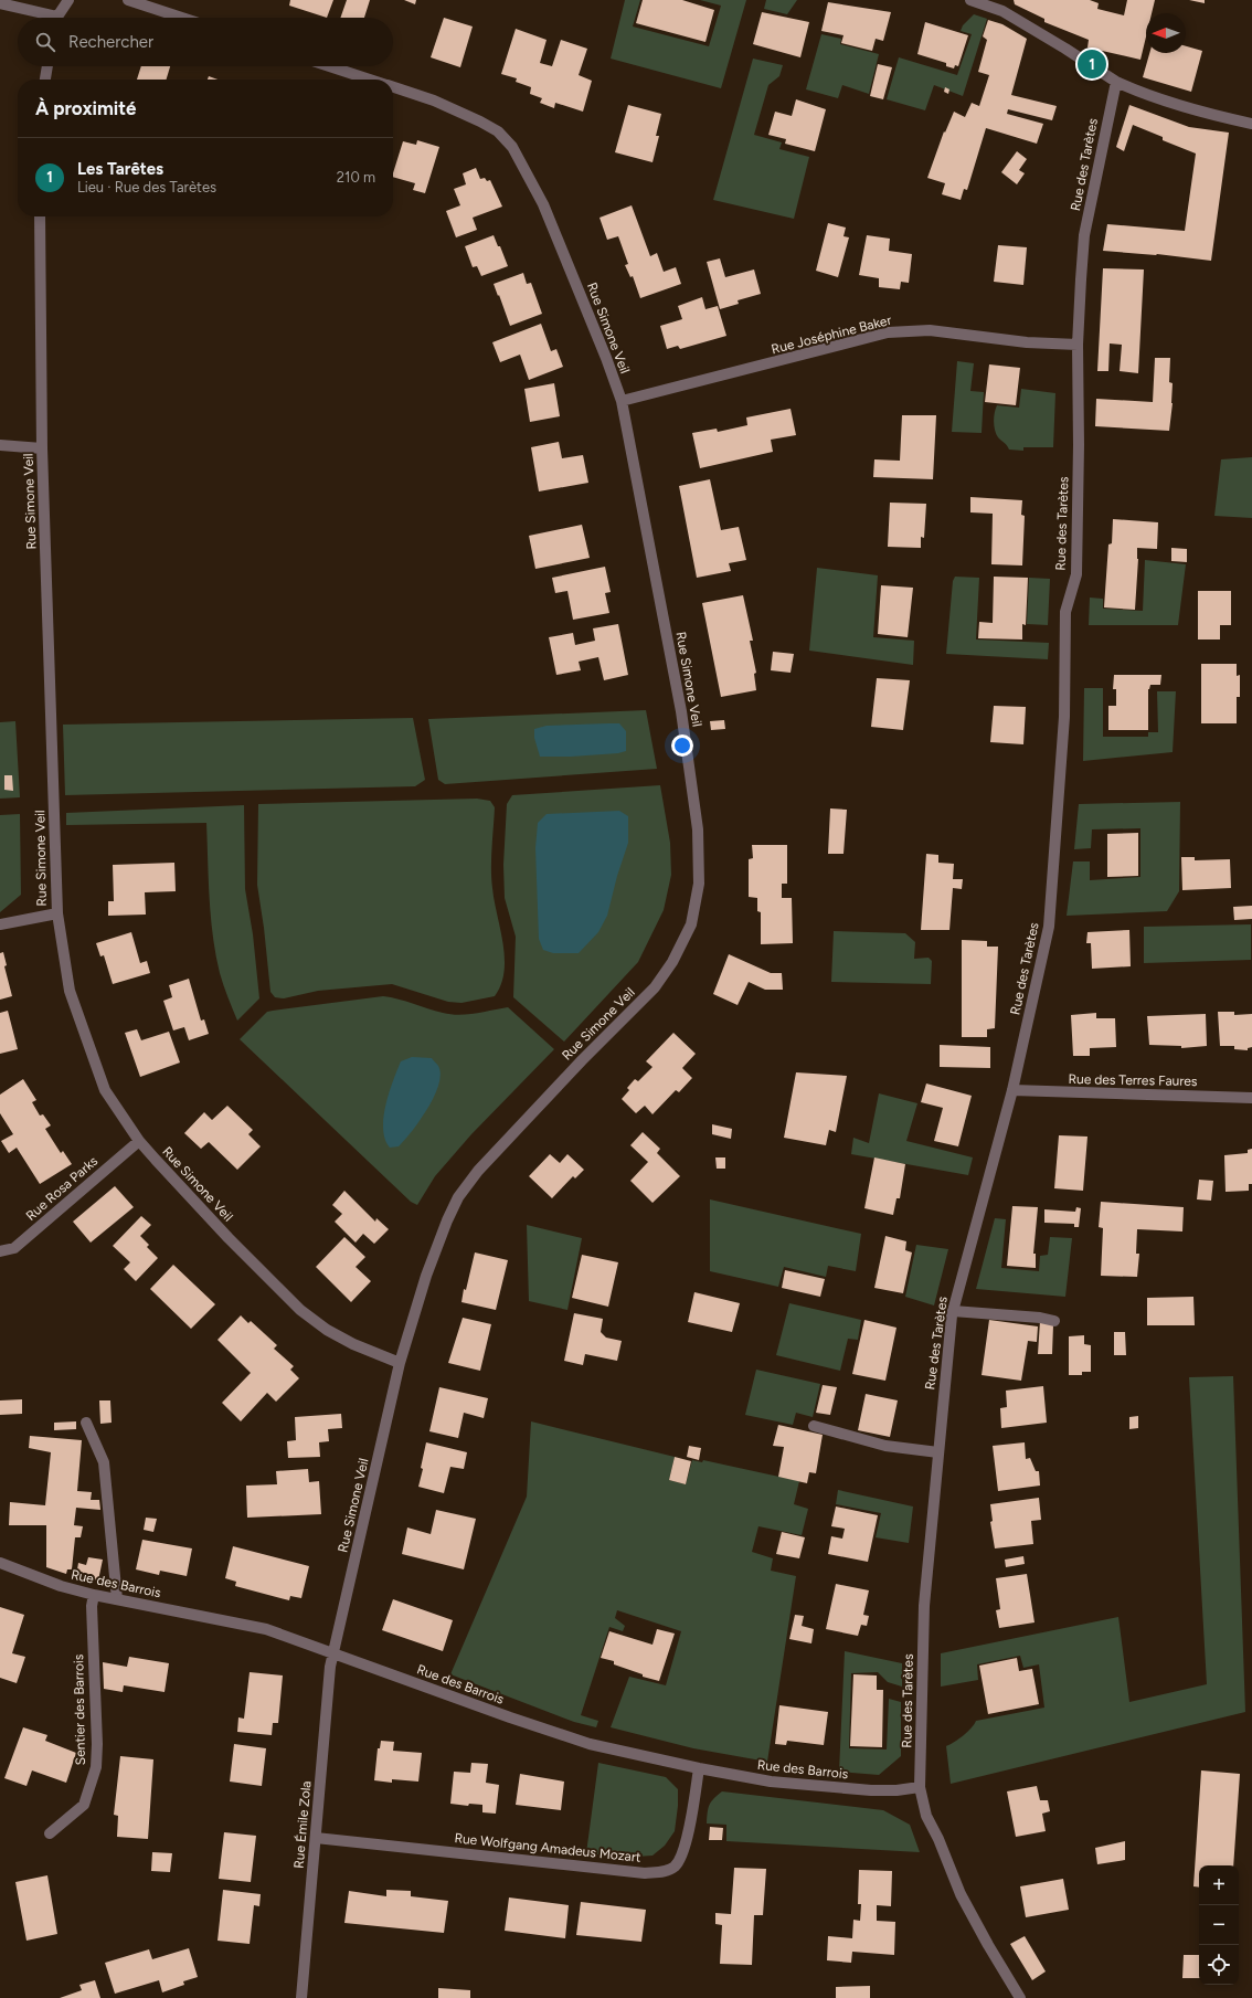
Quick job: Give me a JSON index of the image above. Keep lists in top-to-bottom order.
{
  "streets": {
    "street": [
      "Rue des Tarètes",
      "Rue Simone Veil",
      "Rue Joséphine Baker",
      "Rue des Terres Faures",
      "Rue Rosa Parks",
      "Rue des Barrois",
      "Sentier des Barrois",
      "Rue Émile Zola",
      "Rue Wolfgang Amadeus Mozart"
    ]
  },
  "crossings": [
    ["Rue des Tarètes", "Rue Joséphine Baker"],
    ["Rue des Tarètes", "Rue des Terres Faures"],
    ["Rue des Tarètes", "Rue des Barrois"],
    ["Rue Simone Veil", "Rue Joséphine Baker"],
    ["Rue Simone Veil", "Rue Rosa Parks"],
    ["Rue Simone Veil", "Rue des Barrois"],
    ["Rue Simone Veil", "Rue Émile Zola"],
    ["Rue des Barrois", "Sentier des Barrois"],
    ["Rue des Barrois", "Rue Émile Zola"],
    ["Rue des Barrois", "Rue Wolfgang Amadeus Mozart"],
    ["Rue Émile Zola", "Rue Wolfgang Amadeus Mozart"]
  ],
  "north": "left",
  "page": {
    "search": "Rechercher",
    "pins": "1",
    "heading": "À proximité",
    "list": [
      {
        "mark": "1",
        "name": "Les Tarêtes",
        "note": "Lieu · Rue des Tarètes",
        "value": "210 m"
      }
    ],
    "map_buttons": ["+", "−"]
  }
}
